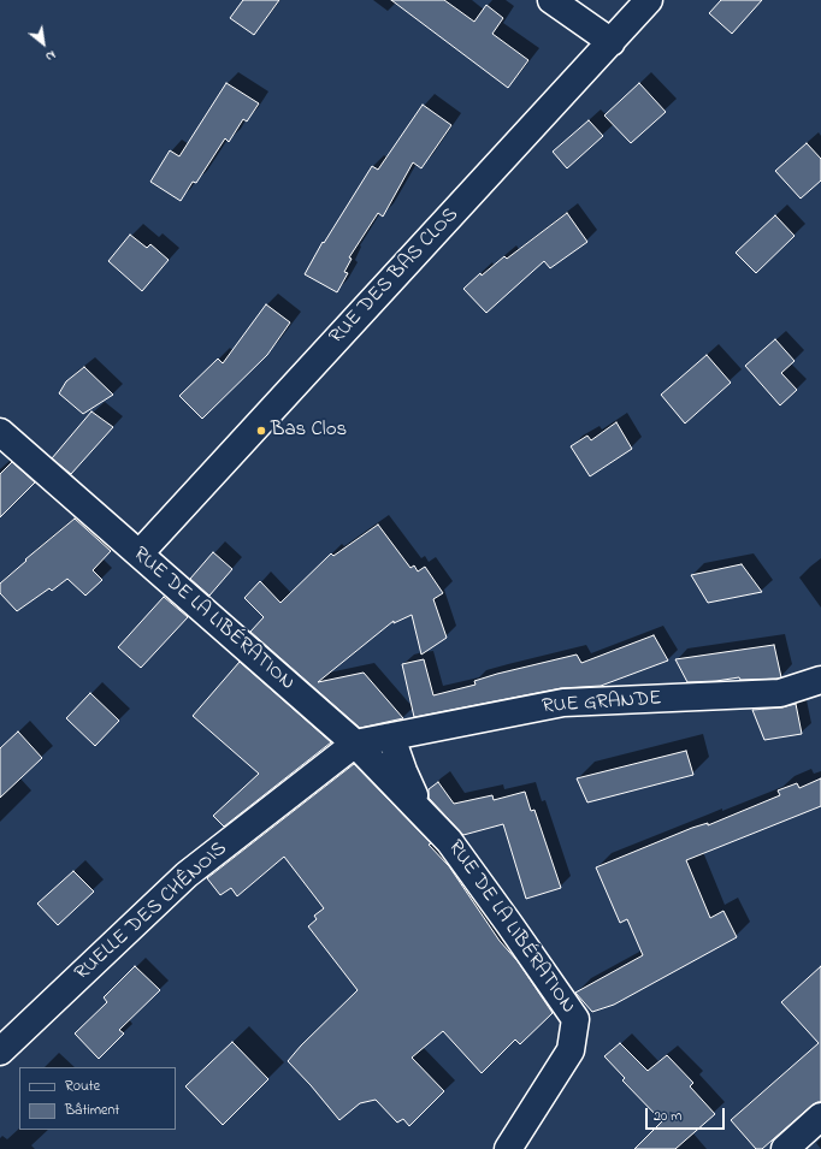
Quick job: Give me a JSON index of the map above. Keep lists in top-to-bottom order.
{
  "streets": {
    "street": [
      "RUE DES BAS CLOS",
      "RUE DE LA LIBÉRATION",
      "RUE GRANDE",
      "RUELLE DES CHÊNOIS"
    ]
  },
  "crossings": [
    ["RUE DES BAS CLOS", "RUE DE LA LIBÉRATION"],
    ["RUE DE LA LIBÉRATION", "RUE GRANDE"],
    ["RUE DE LA LIBÉRATION", "RUELLE DES CHÊNOIS"],
    ["RUE GRANDE", "RUELLE DES CHÊNOIS"]
  ],
  "places": ["Bas Clos"],
  "legend": ["Route", "Bâtiment"],
  "scale_bar": "20 m",
  "north": "bottom right"
}
